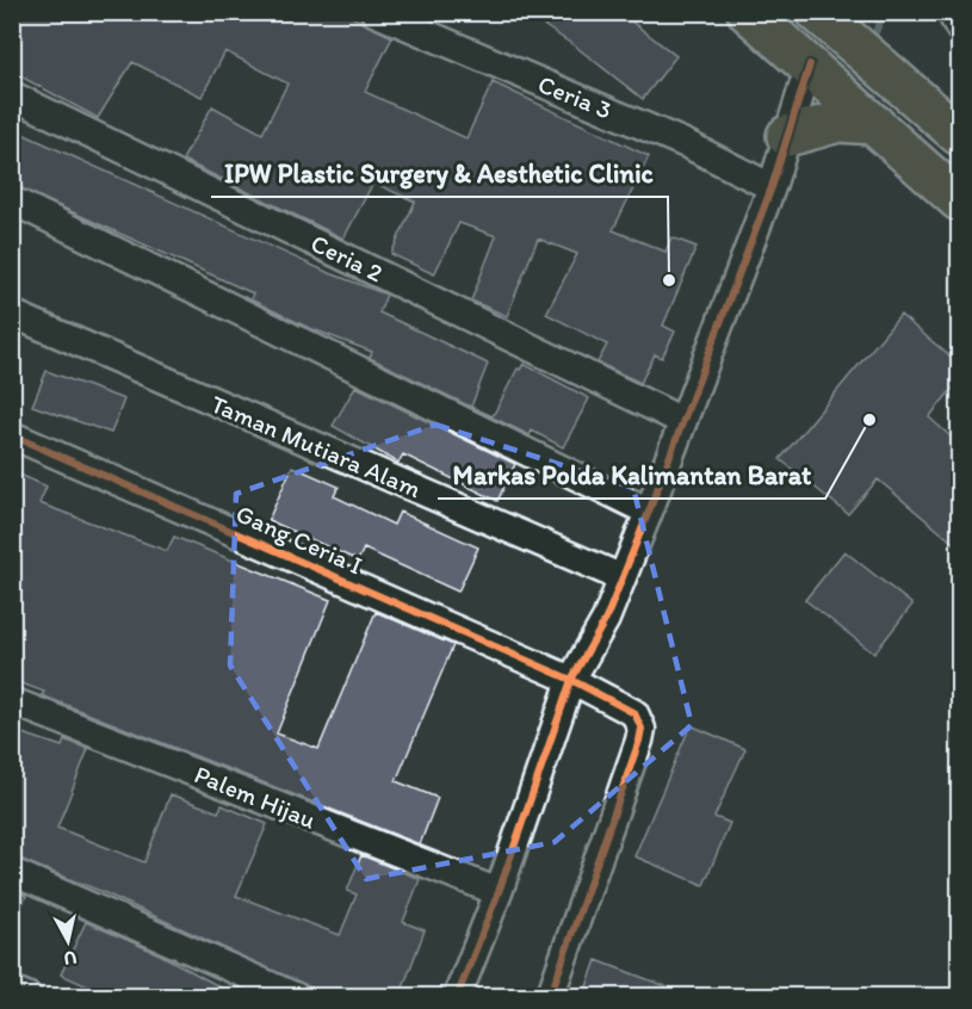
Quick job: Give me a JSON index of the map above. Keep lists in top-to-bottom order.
{
  "streets": {
    "street": [
      "Ceria 3",
      "Ceria 2",
      "Taman Mutiara Alam",
      "Gang Ceria I",
      "Palem Hijau"
    ]
  },
  "places": ["IPW Plastic Surgery & Aesthetic Clinic", "Markas Polda Kalimantan Barat"],
  "north": "bottom"
}
